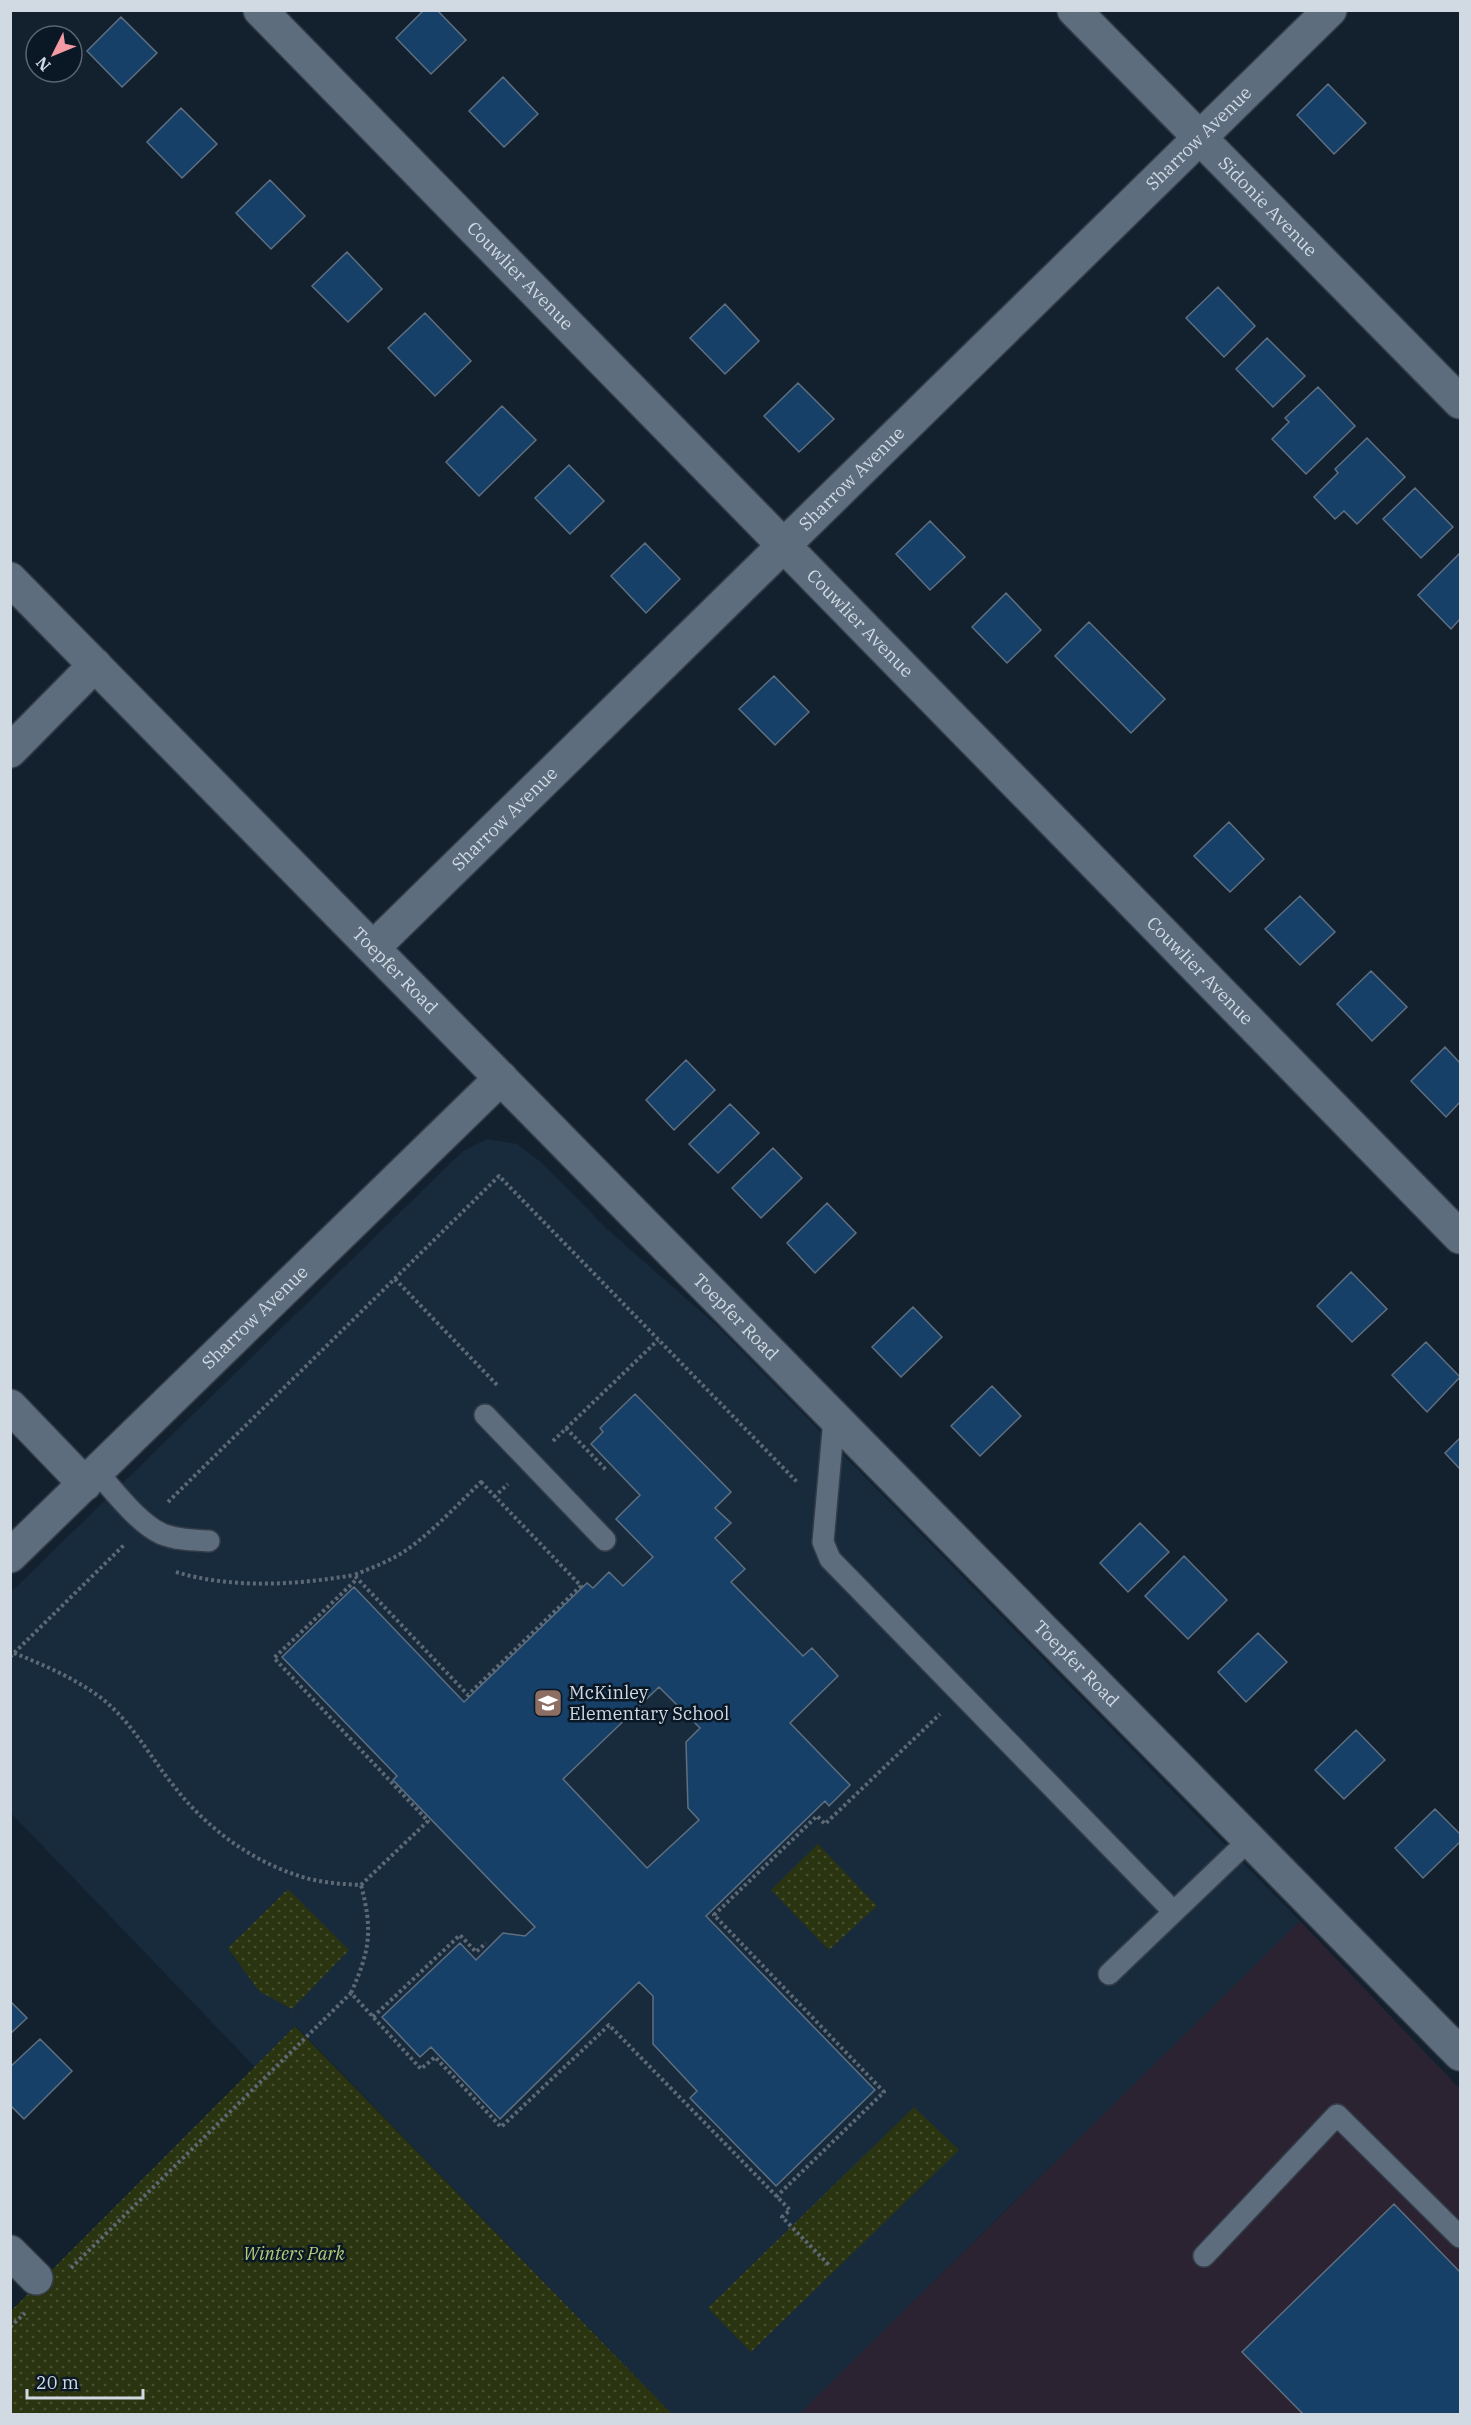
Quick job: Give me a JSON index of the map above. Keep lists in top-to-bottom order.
{
  "streets": {
    "street": [
      "Sharrow Avenue",
      "Sidonie Avenue",
      "Couwlier Avenue",
      "Toepfer Road"
    ]
  },
  "crossings": [
    ["Sharrow Avenue", "Sidonie Avenue"],
    ["Sharrow Avenue", "Couwlier Avenue"],
    ["Sharrow Avenue", "Toepfer Road"]
  ],
  "parks": ["Winters Park"],
  "places": {
    "school or university": ["McKinley Elementary School"]
  },
  "scale_bar": "20 m",
  "north": "bottom left"
}
